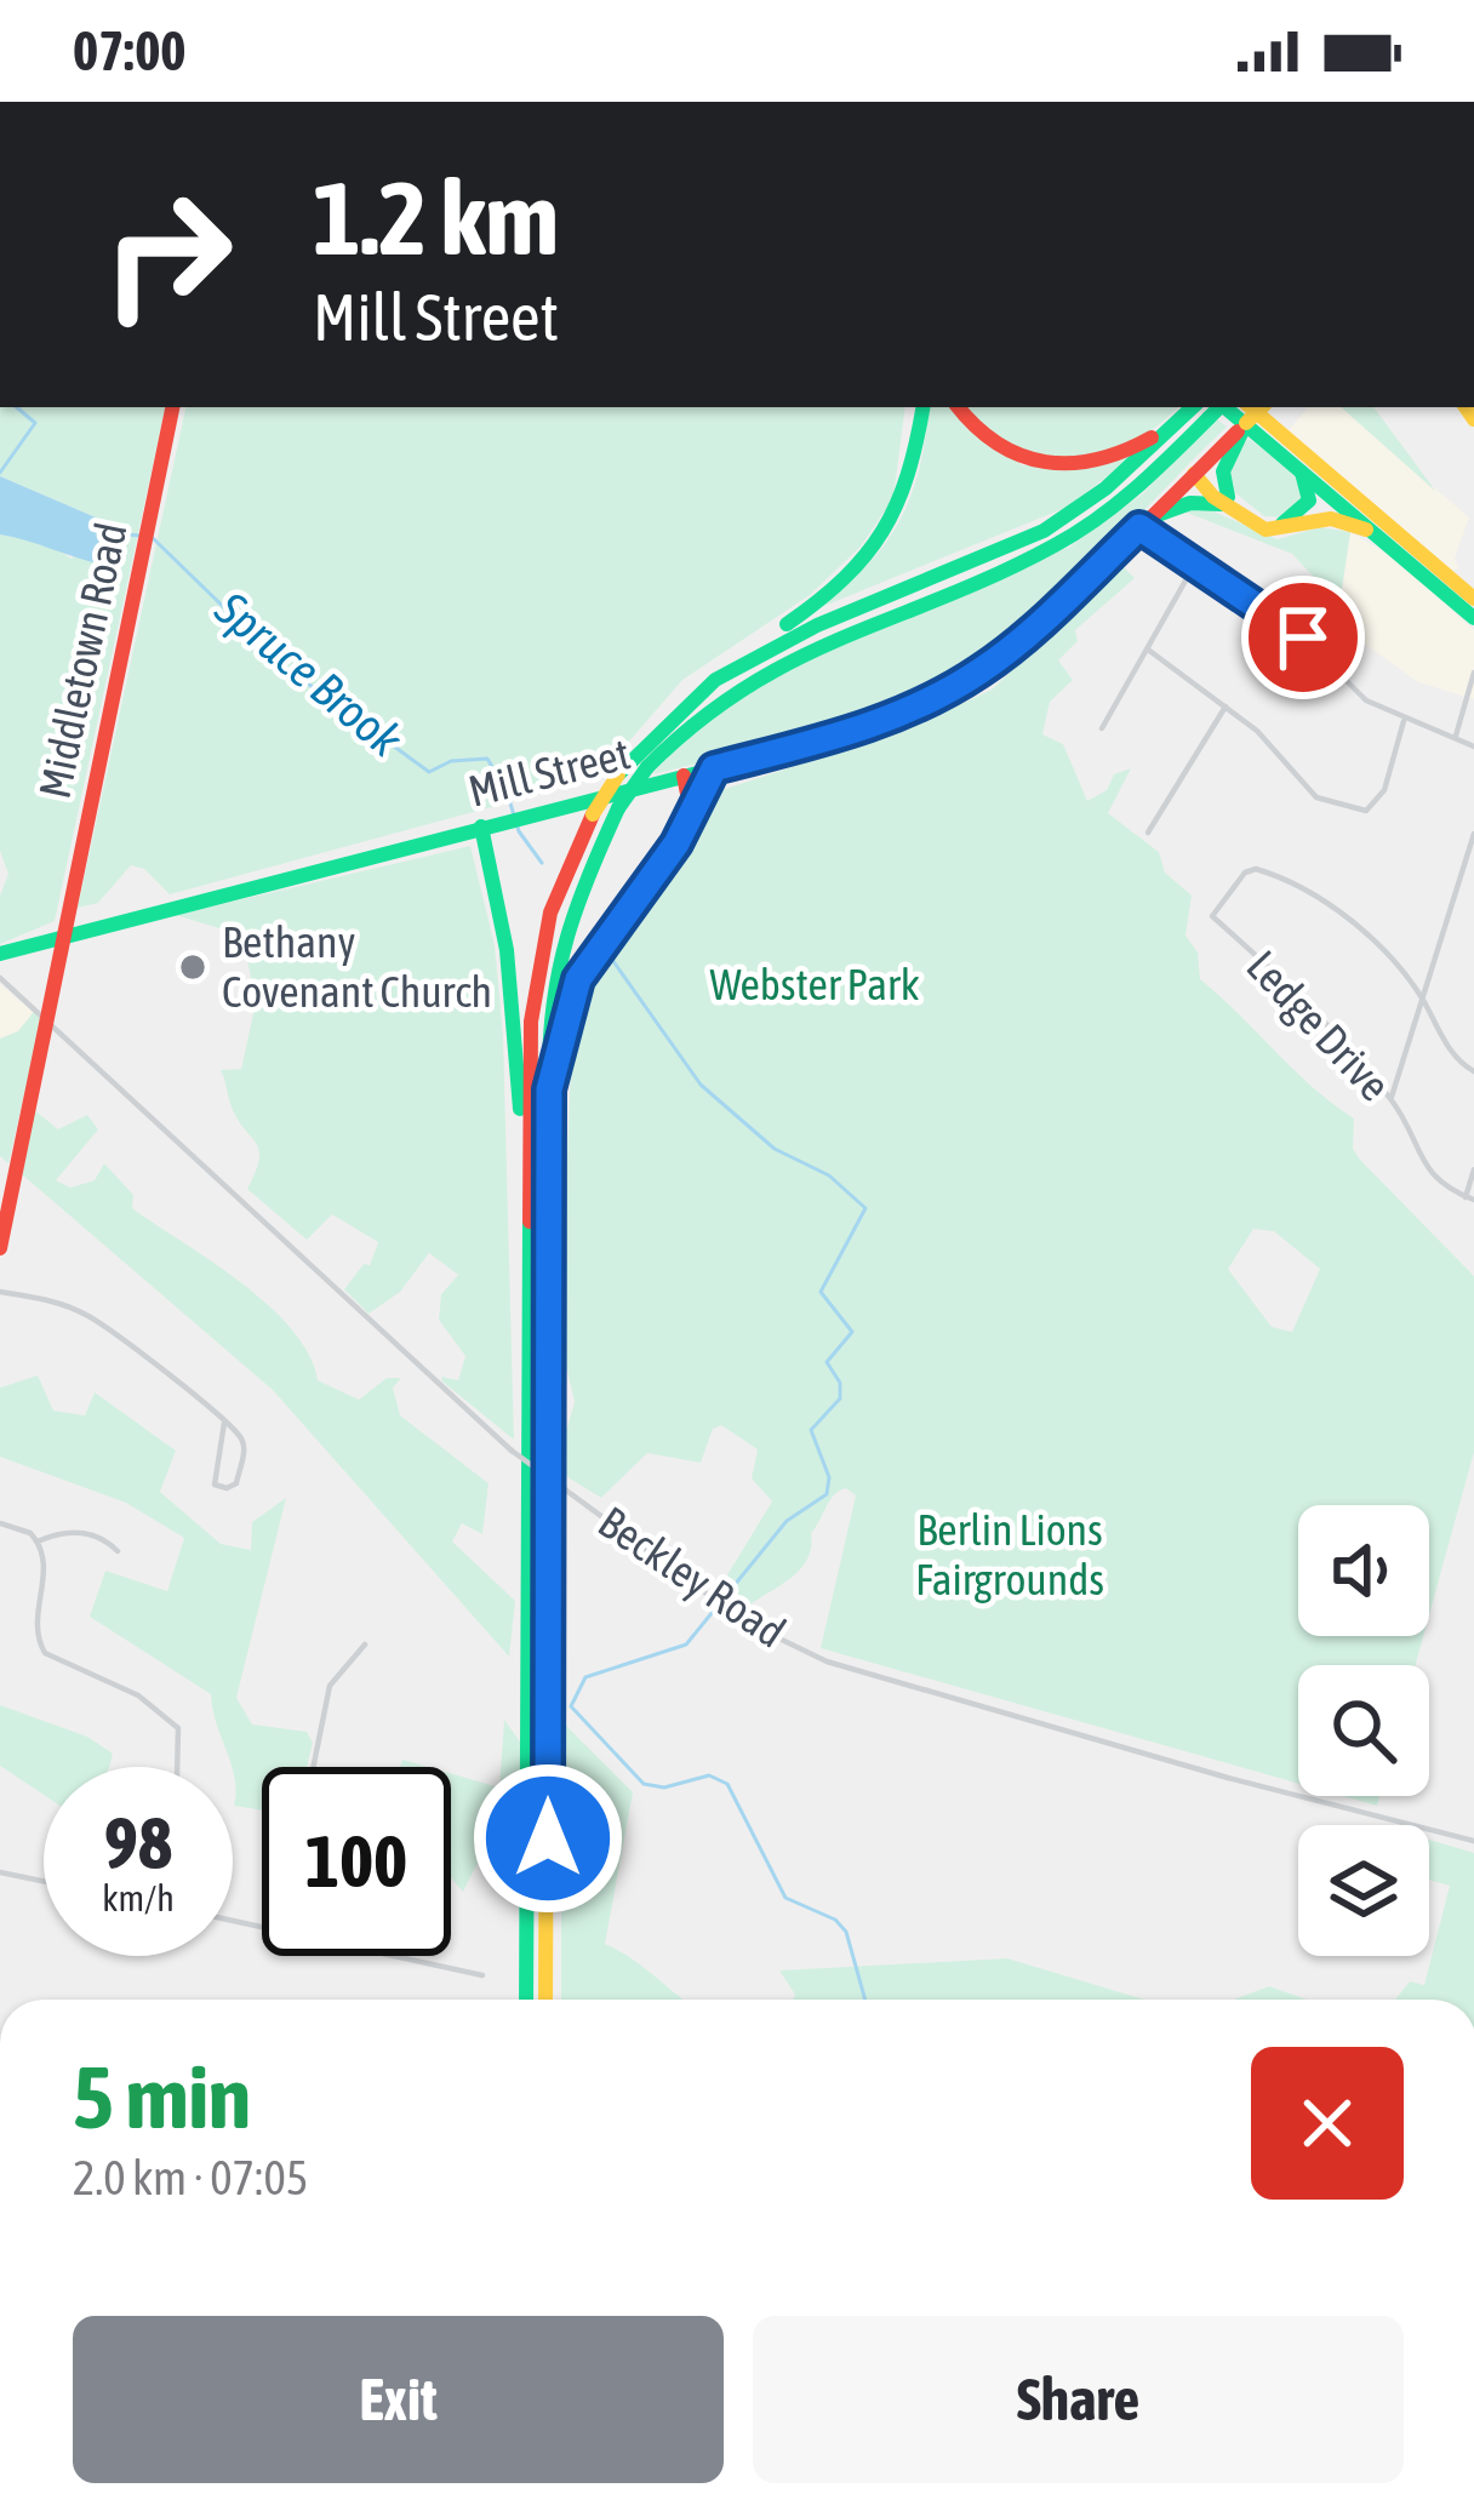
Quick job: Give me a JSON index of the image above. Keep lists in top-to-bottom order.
{
  "streets": {
    "main road": ["Middletown Road", "Mill Street"],
    "street": ["Ledge Drive", "Beckley Road"]
  },
  "crossings": [
    ["Middletown Road", "Mill Street"],
    ["Middletown Road", "Beckley Road"]
  ],
  "water": ["Spruce Brook"],
  "parks": ["Webster Park", "Berlin Lions Fairgrounds"],
  "places": ["Bethany Covenant Church"],
  "page": {
    "status": "07:00",
    "turn": ["1.2 km", "Mill Street"],
    "speed": "98 km/h",
    "limit": "100",
    "heading": ["5 min", "2.0 km · 07:05"],
    "buttons": ["Exit", "Share"]
  }
}
